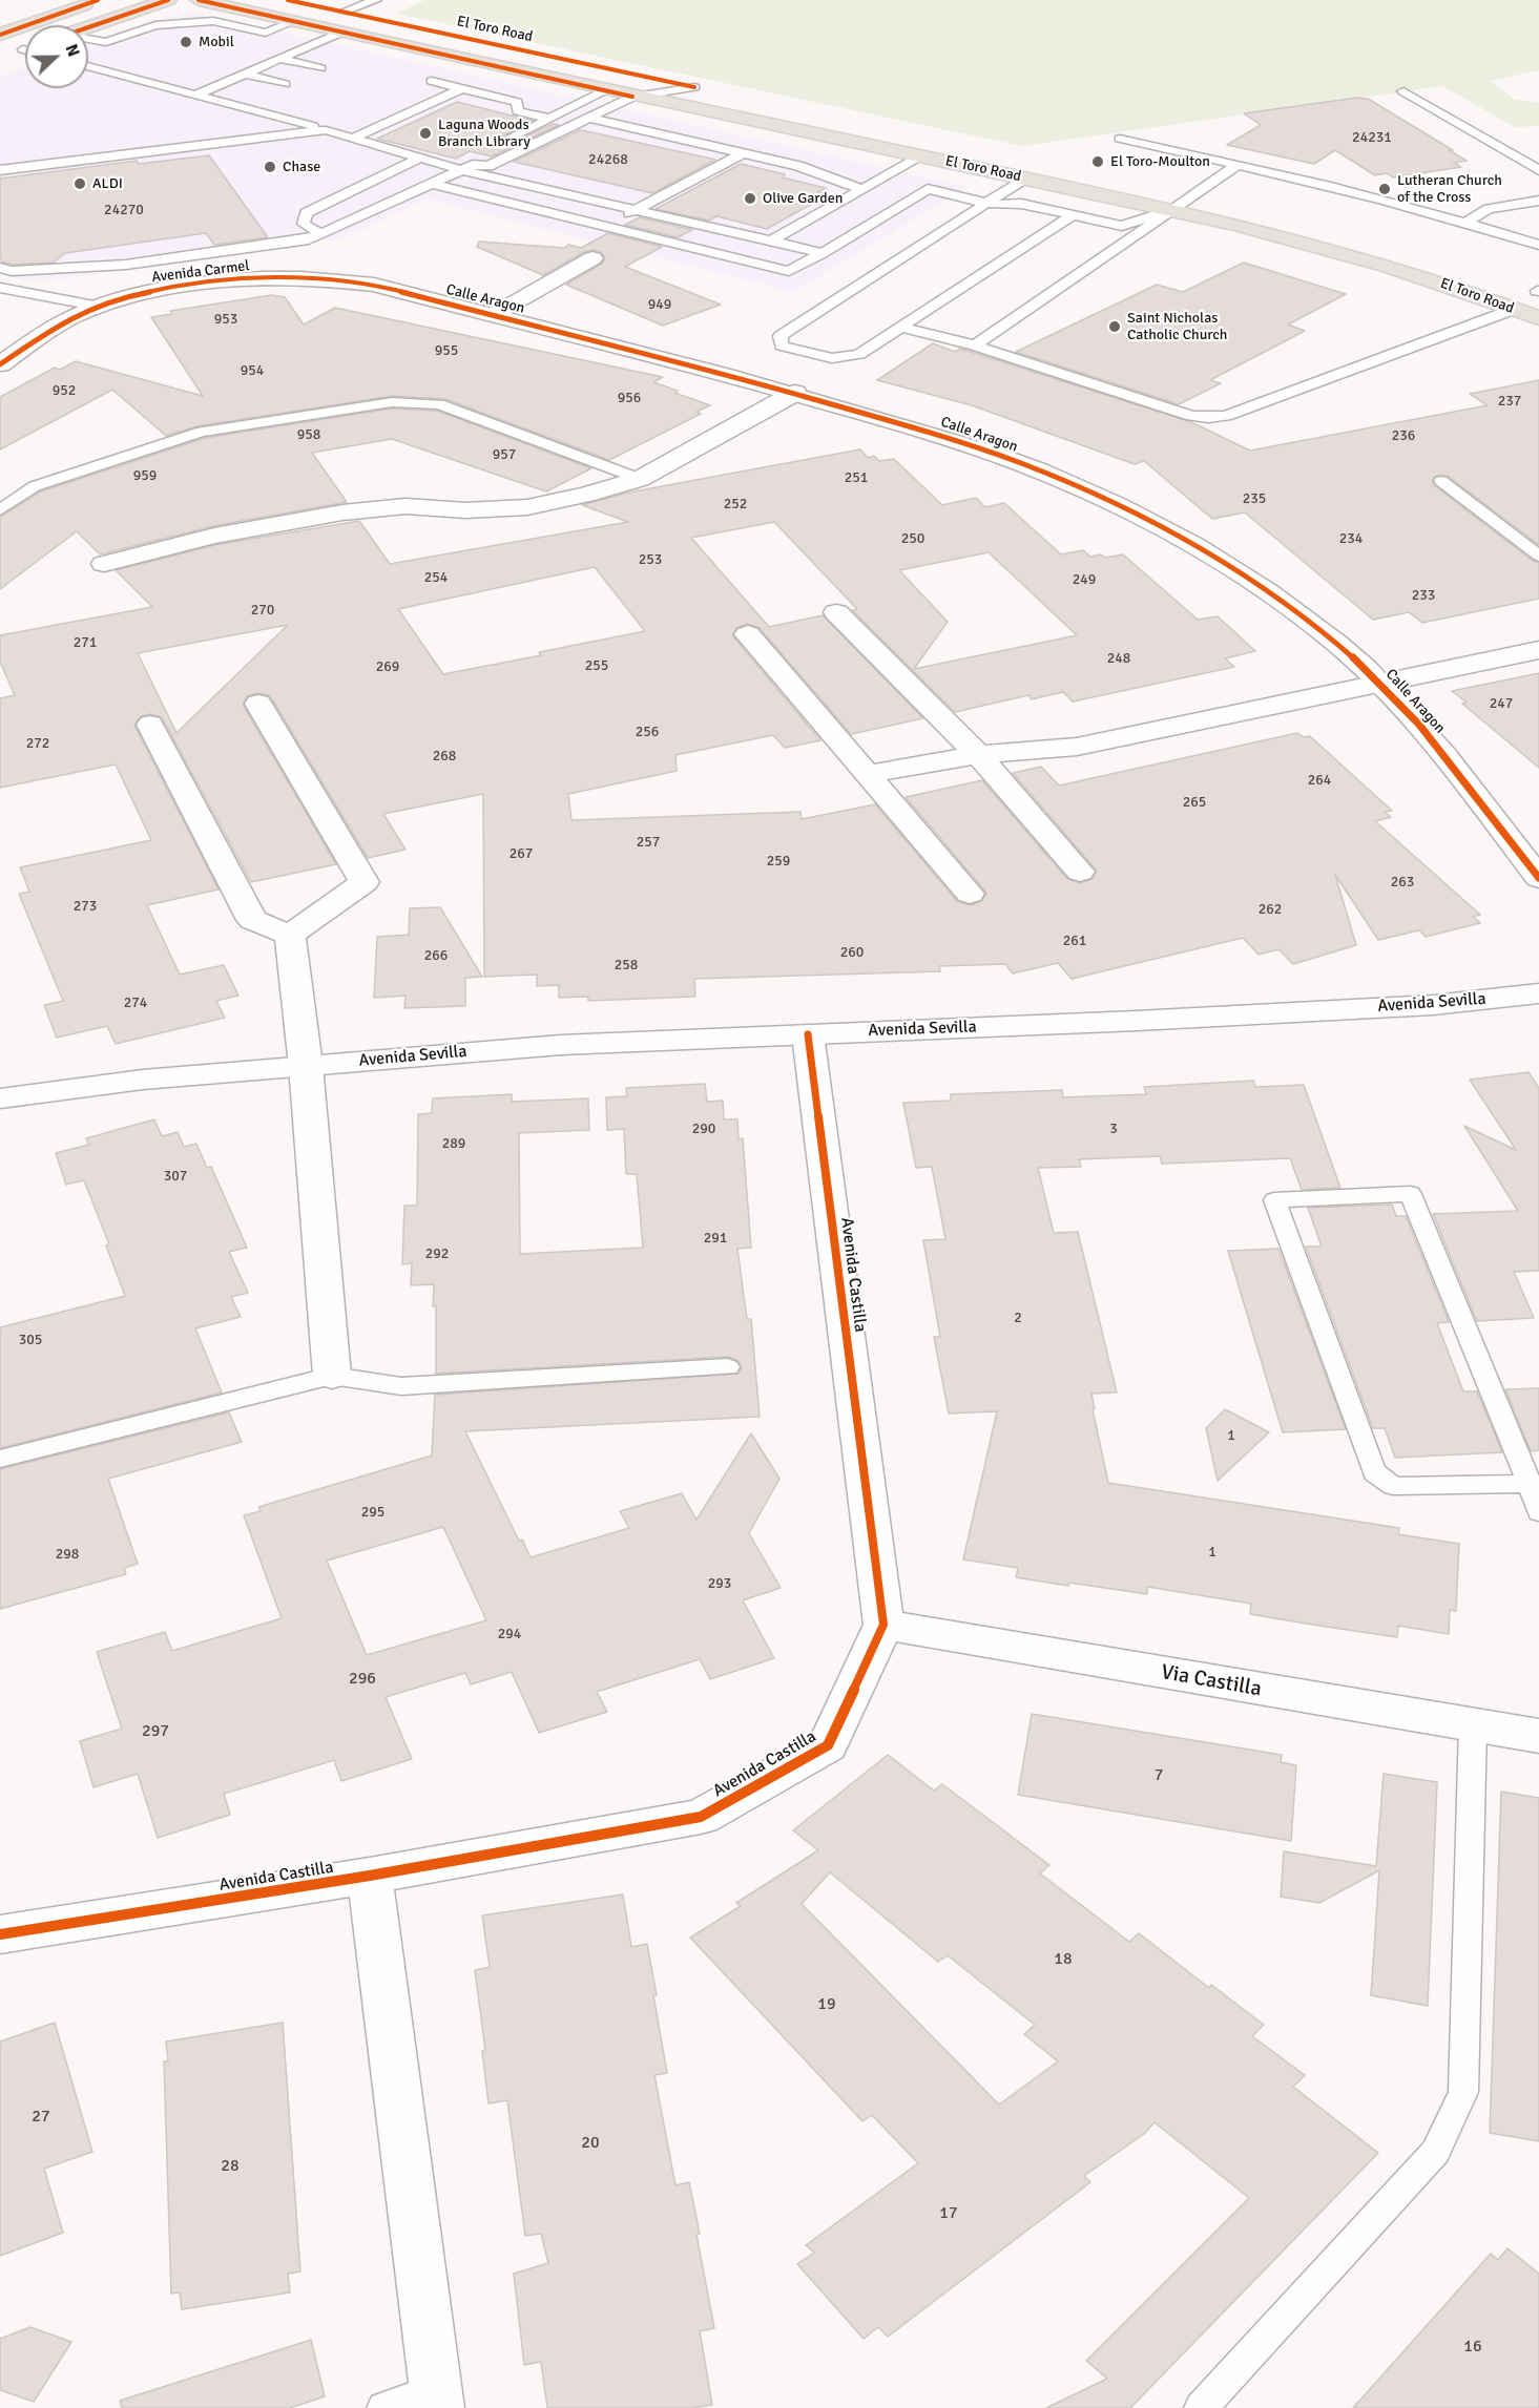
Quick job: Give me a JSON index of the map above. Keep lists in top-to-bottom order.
{
  "streets": {
    "main road": ["El Toro Road"],
    "street": [
      "Avenida Carmel",
      "Calle Aragon",
      "Avenida Sevilla",
      "Avenida Castilla",
      "Via Castilla"
    ]
  },
  "crossings": [
    ["Avenida Carmel", "Calle Aragon"],
    ["Avenida Sevilla", "Avenida Castilla"],
    ["Avenida Castilla", "Via Castilla"]
  ],
  "places": [
    "Mobil",
    "Laguna Woods Branch Library",
    "El Toro-Moulton",
    "Chase",
    "ALDI",
    "Lutheran Church of the Cross",
    "Olive Garden",
    "Saint Nicholas Catholic Church"
  ],
  "house_numbers": [
    "24231",
    "24268",
    "24270",
    "949",
    "953",
    "955",
    "954",
    "952",
    "956",
    "237",
    "958",
    "236",
    "957",
    "959",
    "251",
    "235",
    "252",
    "250",
    "234",
    "253",
    "254",
    "249",
    "233",
    "270",
    "271",
    "248",
    "255",
    "269",
    "247",
    "256",
    "272",
    "268",
    "264",
    "265",
    "257",
    "267",
    "259",
    "263",
    "273",
    "262",
    "261",
    "260",
    "266",
    "258",
    "274",
    "290",
    "3",
    "289",
    "307",
    "291",
    "292",
    "2",
    "305",
    "1",
    "295",
    "1",
    "298",
    "293",
    "294",
    "296",
    "297",
    "7",
    "18",
    "19",
    "27",
    "20",
    "28",
    "17",
    "16"
  ],
  "north": "right"
}
